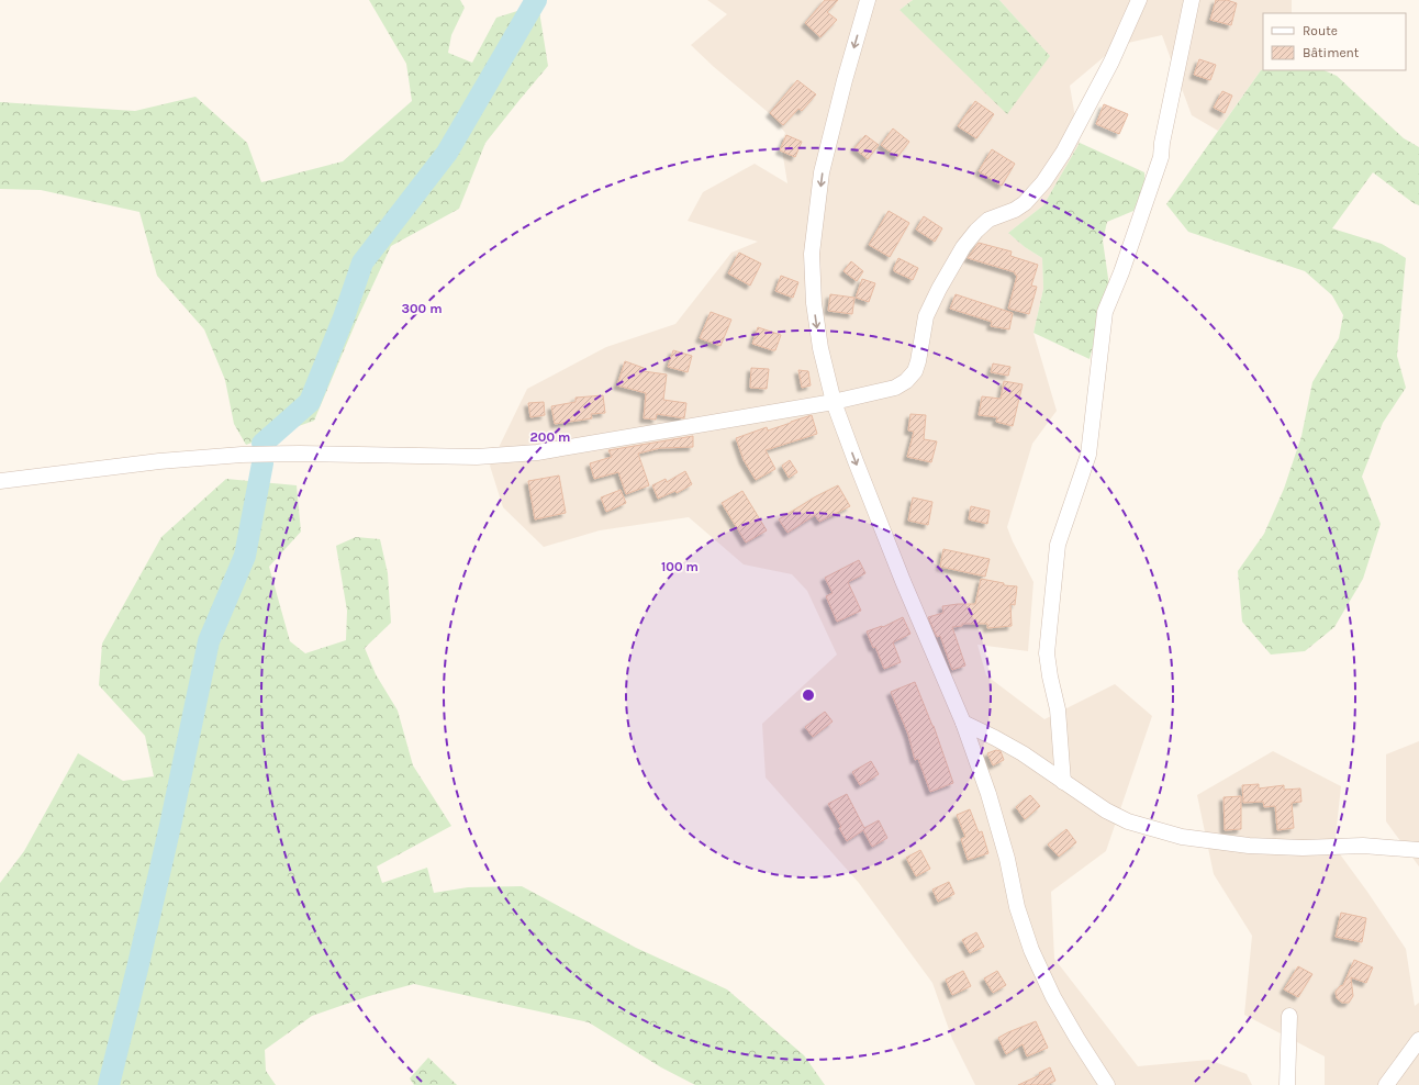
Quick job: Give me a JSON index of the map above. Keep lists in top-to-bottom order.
{
  "legend": ["Route", "Bâtiment"],
  "rings": ["300 m", "200 m", "100 m"]
}
